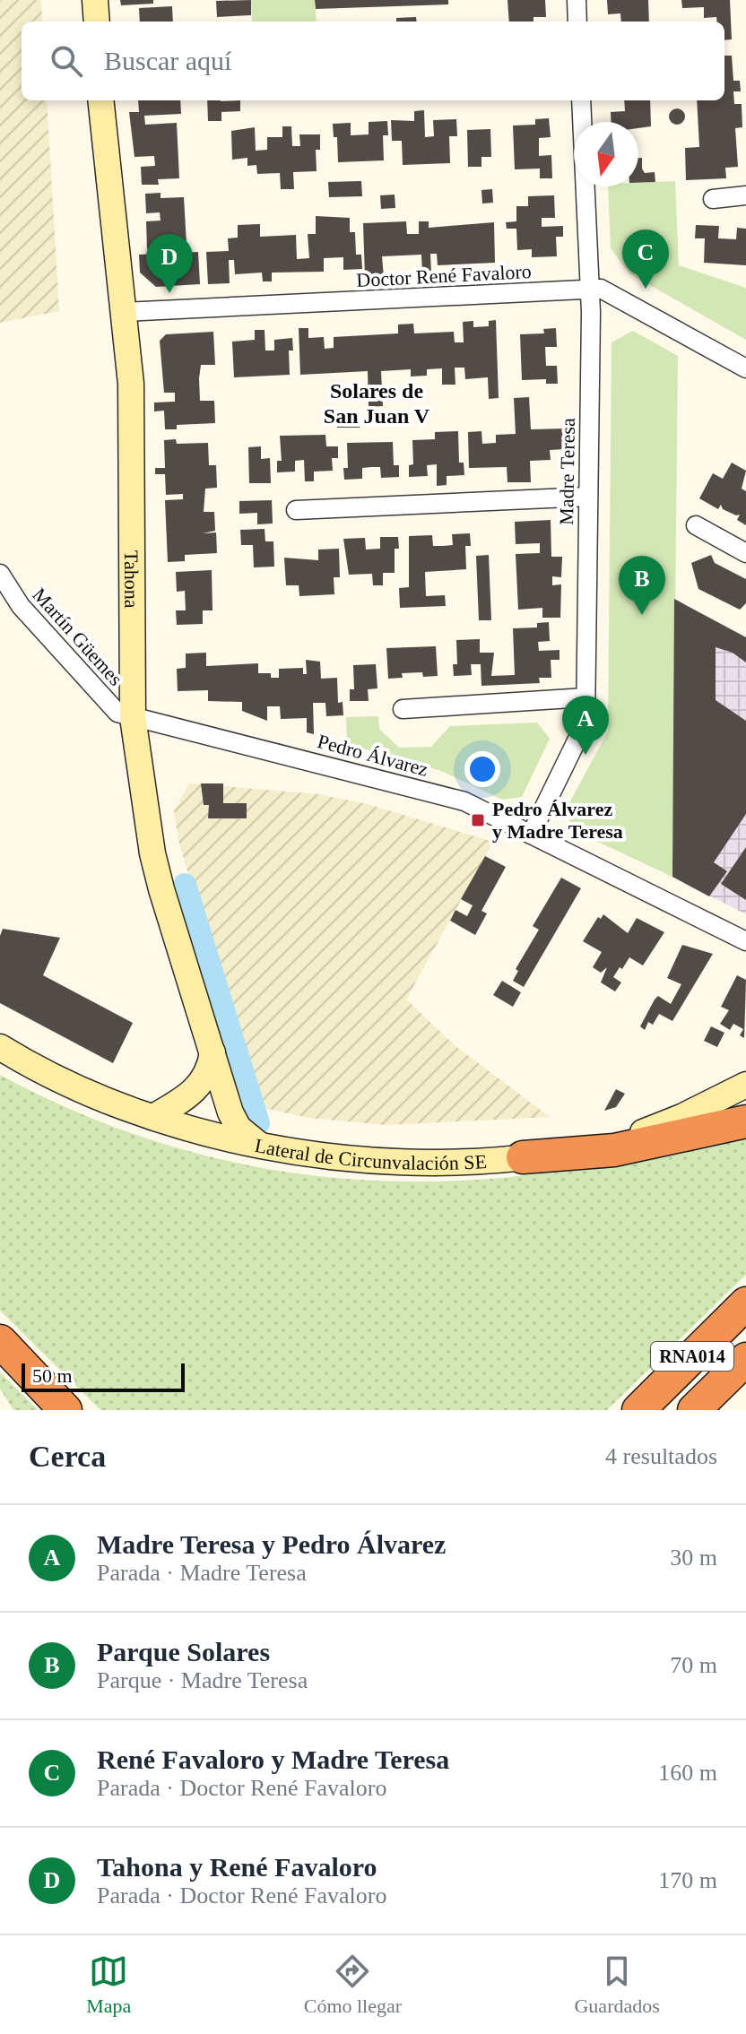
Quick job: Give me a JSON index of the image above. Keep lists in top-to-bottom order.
{
  "streets": {
    "highway": ["RNA014"],
    "street": [
      "Doctor René Favaloro",
      "Madre Teresa",
      "Tahona",
      "Martín Güemes",
      "Pedro Álvarez",
      "Lateral de Circunvalación SE"
    ]
  },
  "crossings": [
    ["Doctor René Favaloro", "Madre Teresa"],
    ["Doctor René Favaloro", "Tahona"],
    ["Madre Teresa", "Pedro Álvarez"],
    ["Tahona", "Martín Güemes"],
    ["Tahona", "Pedro Álvarez"],
    ["Tahona", "Lateral de Circunvalación SE"],
    ["Martín Güemes", "Pedro Álvarez"]
  ],
  "districts": ["Solares de San Juan V"],
  "places": {
    "transit": ["Pedro Álvarez y Madre Teresa"]
  },
  "scale_bar": "50 m",
  "north": "bottom",
  "page": {
    "search": "Buscar aquí",
    "pins": [
      "C",
      "D",
      "B",
      "A"
    ],
    "scale": "50 m",
    "heading": ["Cerca", "4 resultados"],
    "list": [
      {
        "mark": "A",
        "name": "Madre Teresa y Pedro Álvarez",
        "note": "Parada · Madre Teresa",
        "value": "30 m"
      },
      {
        "mark": "B",
        "name": "Parque Solares",
        "note": "Parque · Madre Teresa",
        "value": "70 m"
      },
      {
        "mark": "C",
        "name": "René Favaloro y Madre Teresa",
        "note": "Parada · Doctor René Favaloro",
        "value": "160 m"
      },
      {
        "mark": "D",
        "name": "Tahona y René Favaloro",
        "note": "Parada · Doctor René Favaloro",
        "value": "170 m"
      }
    ],
    "nav": ["Mapa", "Cómo llegar", "Guardados"]
  }
}
